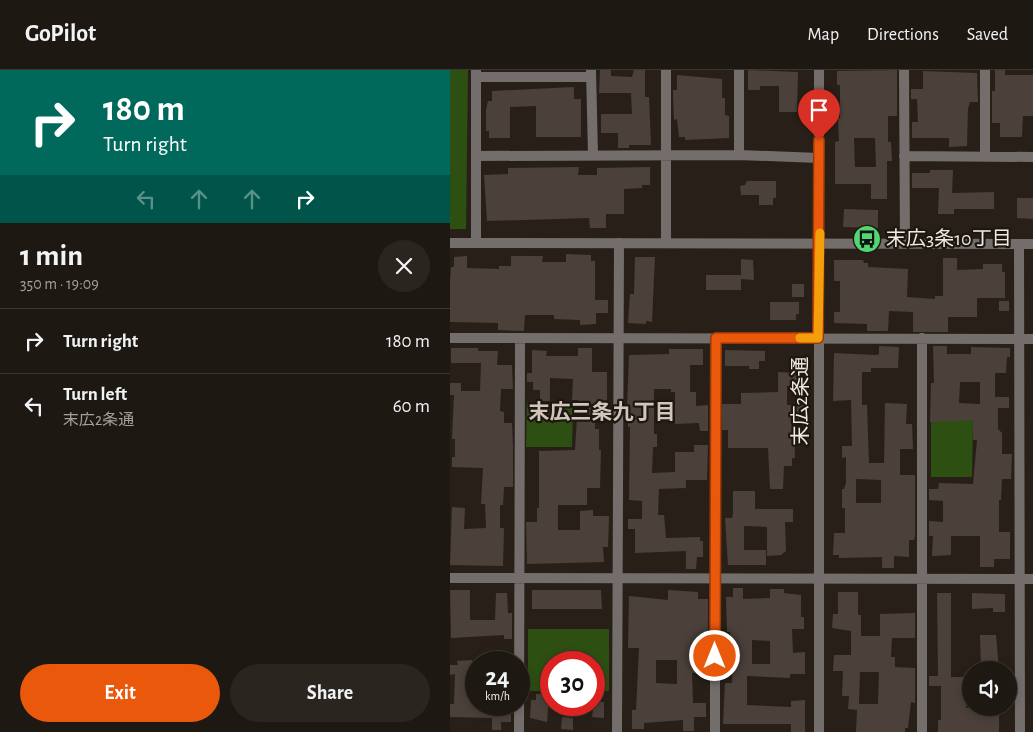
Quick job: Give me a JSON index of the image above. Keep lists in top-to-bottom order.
{
  "streets": {
    "street": ["末広2条通"]
  },
  "districts": ["末広三条九丁目"],
  "places": {
    "bus stop": ["末広3条10丁目"]
  },
  "page": {
    "header": "GoPilot",
    "nav": ["Map", "Directions", "Saved"],
    "turn": ["180 m", "Turn right"],
    "heading": ["1 min", "350 m · 19:09"],
    "list": [
      {
        "name": "Turn right",
        "value": "180 m"
      },
      {
        "name": "Turn left",
        "note": "末広2条通",
        "value": "60 m"
      }
    ],
    "speed": "24 km/h",
    "limit": "30",
    "buttons": ["Exit", "Share"]
  }
}
